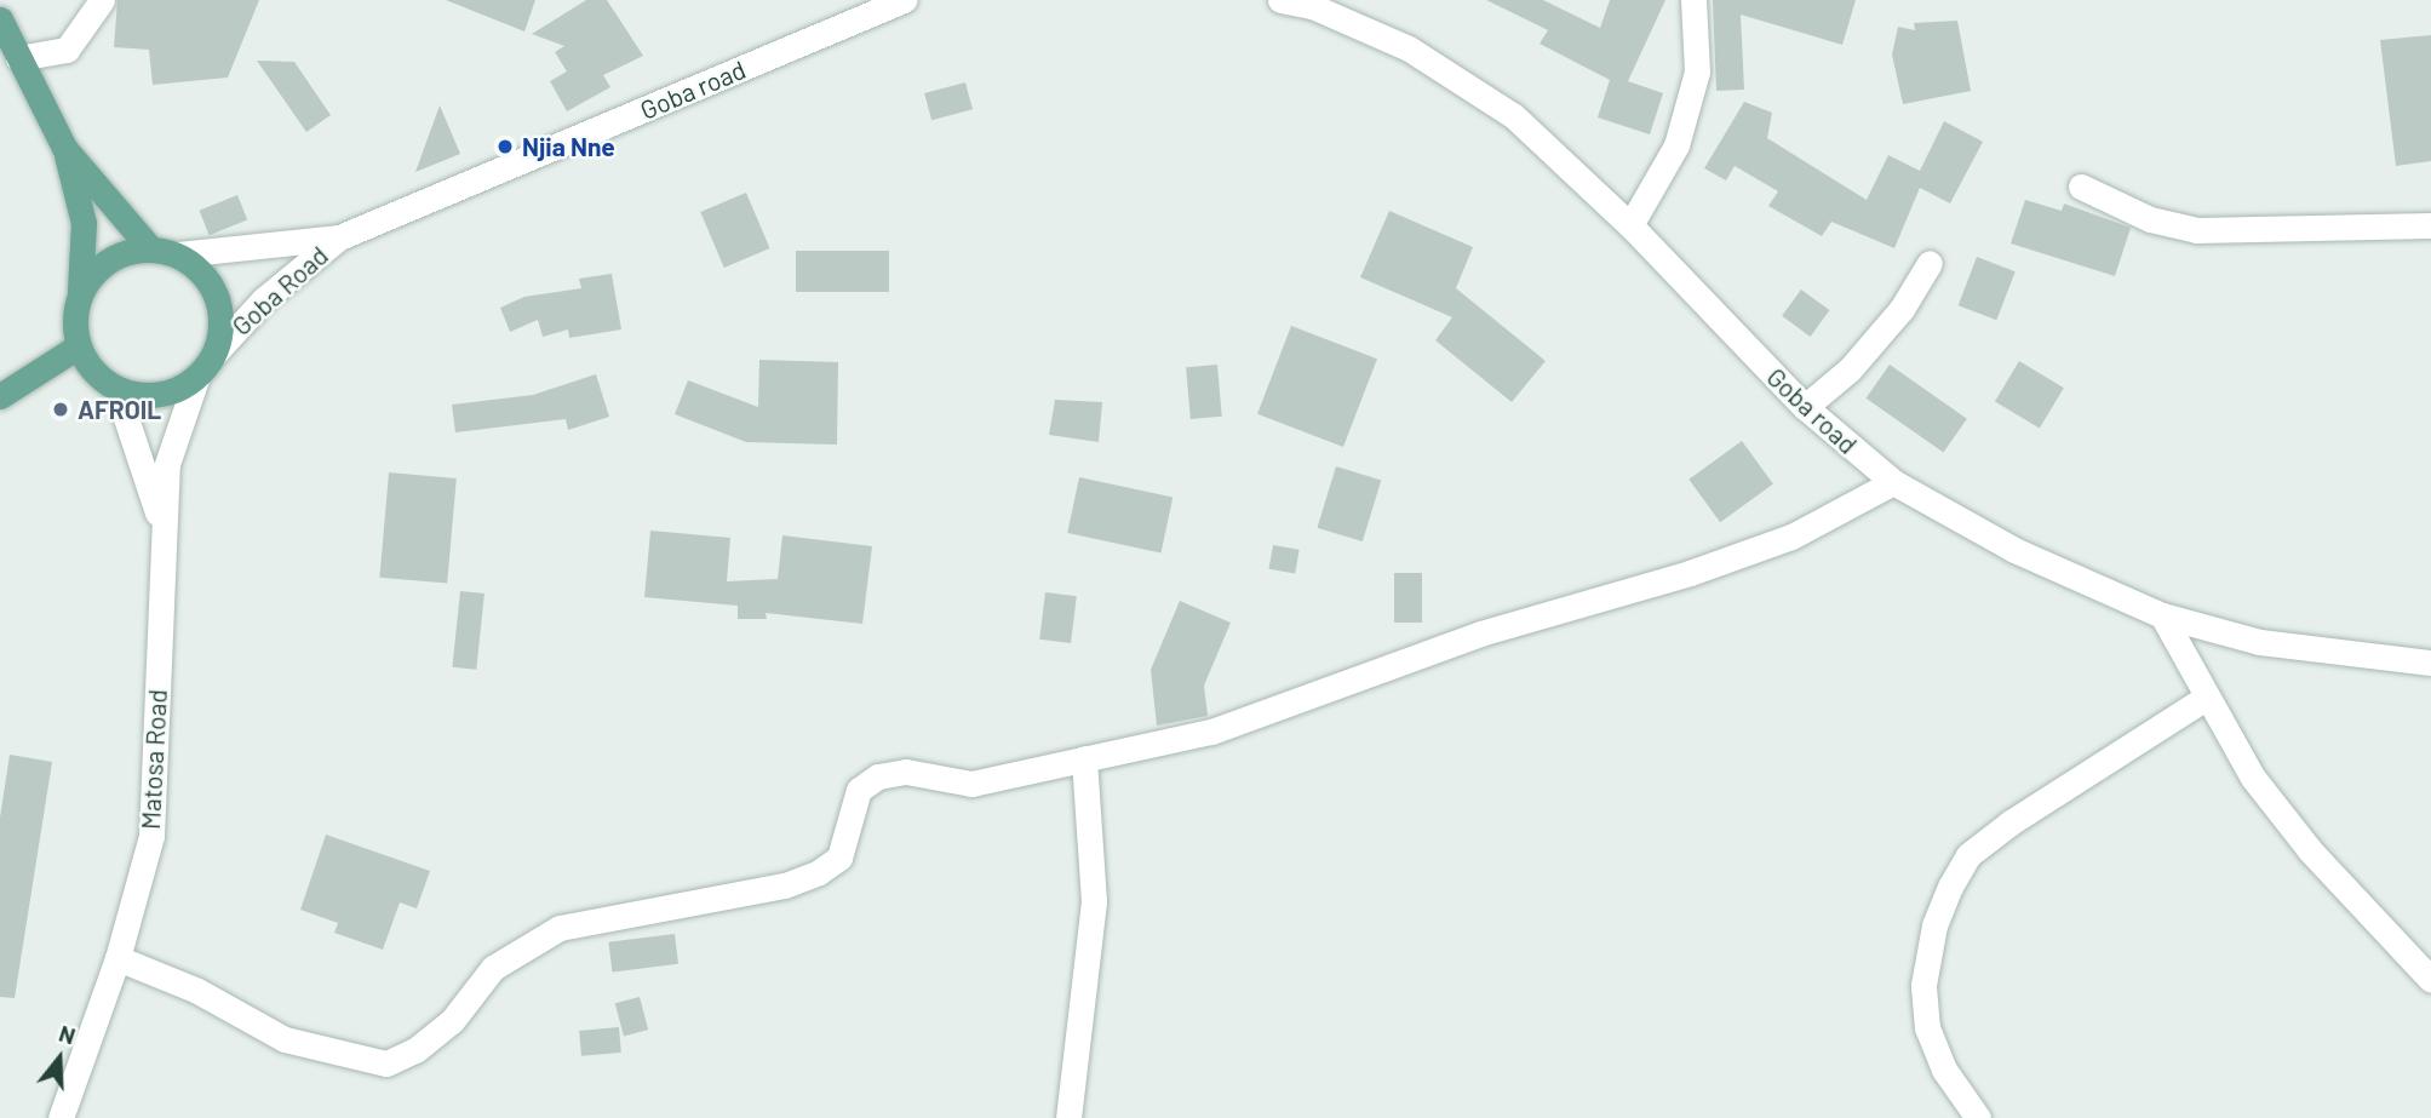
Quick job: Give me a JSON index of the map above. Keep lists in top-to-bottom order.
{
  "streets": {
    "street": ["Goba road", "Goba Road", "Matosa Road"]
  },
  "crossings": [
    ["Goba road", "Goba Road"],
    ["Goba Road", "Matosa Road"]
  ],
  "places": ["Njia Nne", "AFROIL"],
  "north": "top"
}
